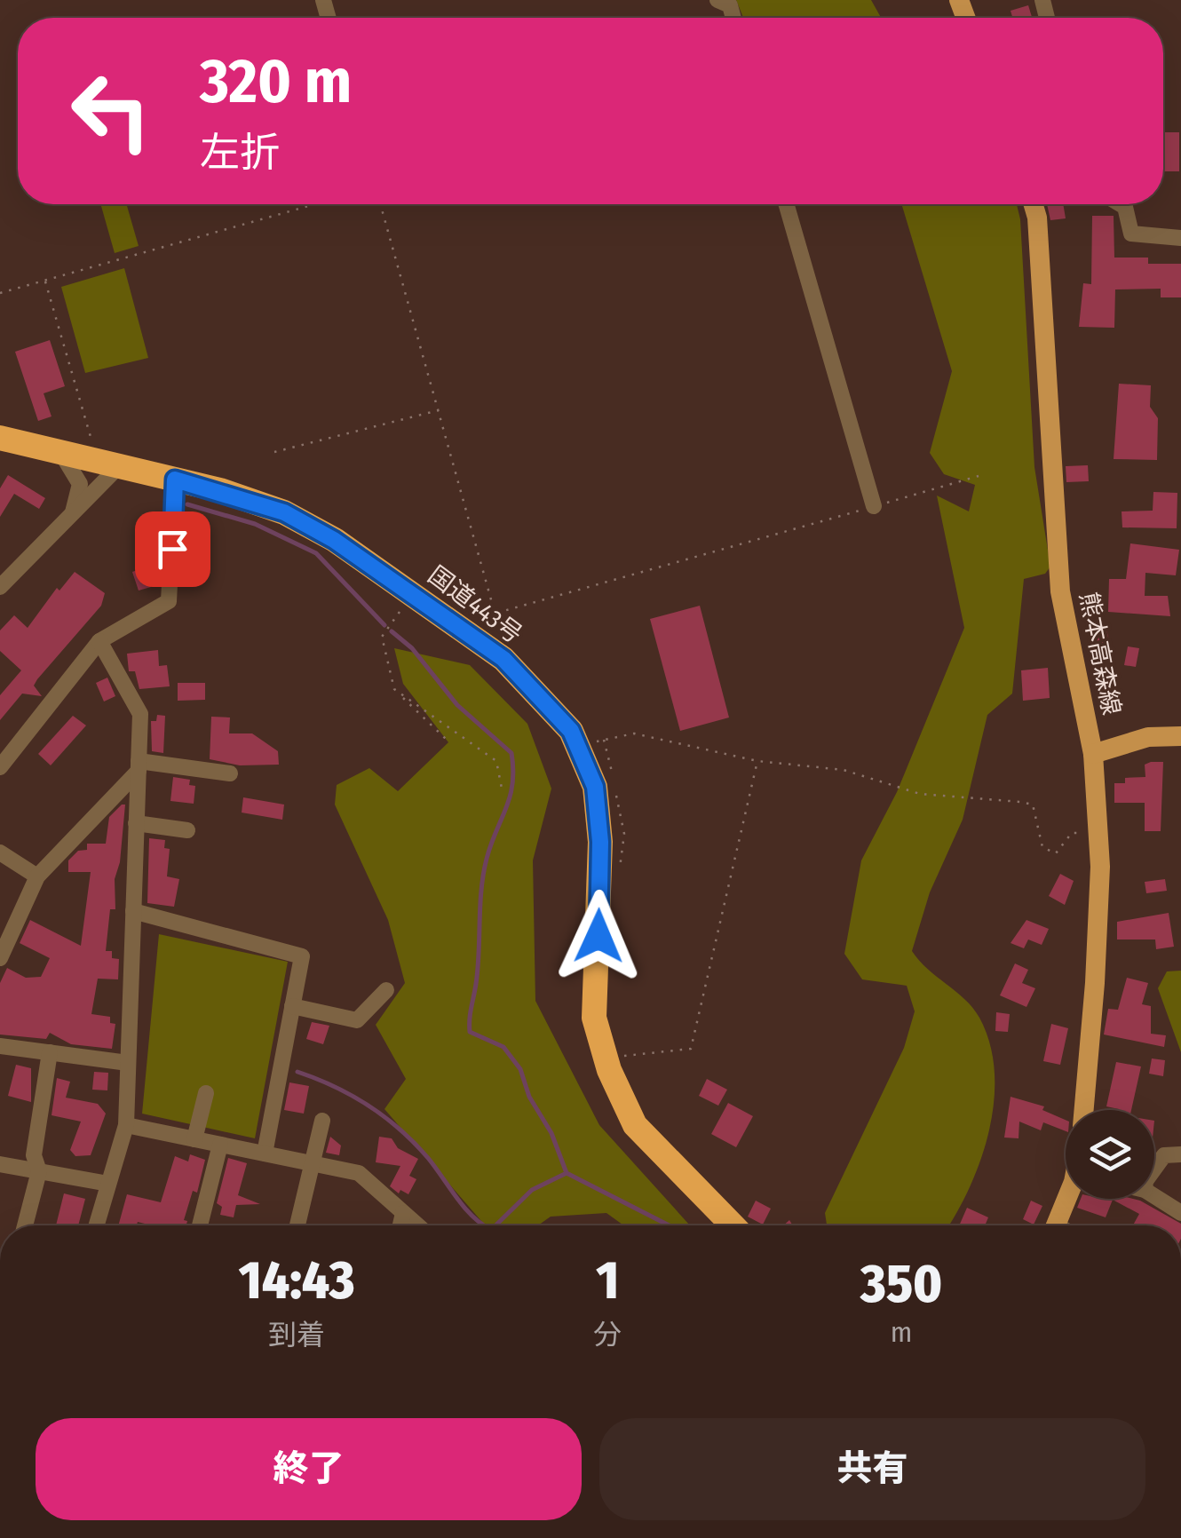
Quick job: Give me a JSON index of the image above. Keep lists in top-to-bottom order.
{
  "streets": {
    "highway": ["国道443号"],
    "main road": ["熊本高森線"]
  },
  "page": {
    "turn": ["320 m", "左折"],
    "eta": [
      "14:43",
      "到着",
      "1",
      "分",
      "350",
      "m"
    ],
    "buttons": ["終了", "共有"]
  }
}
